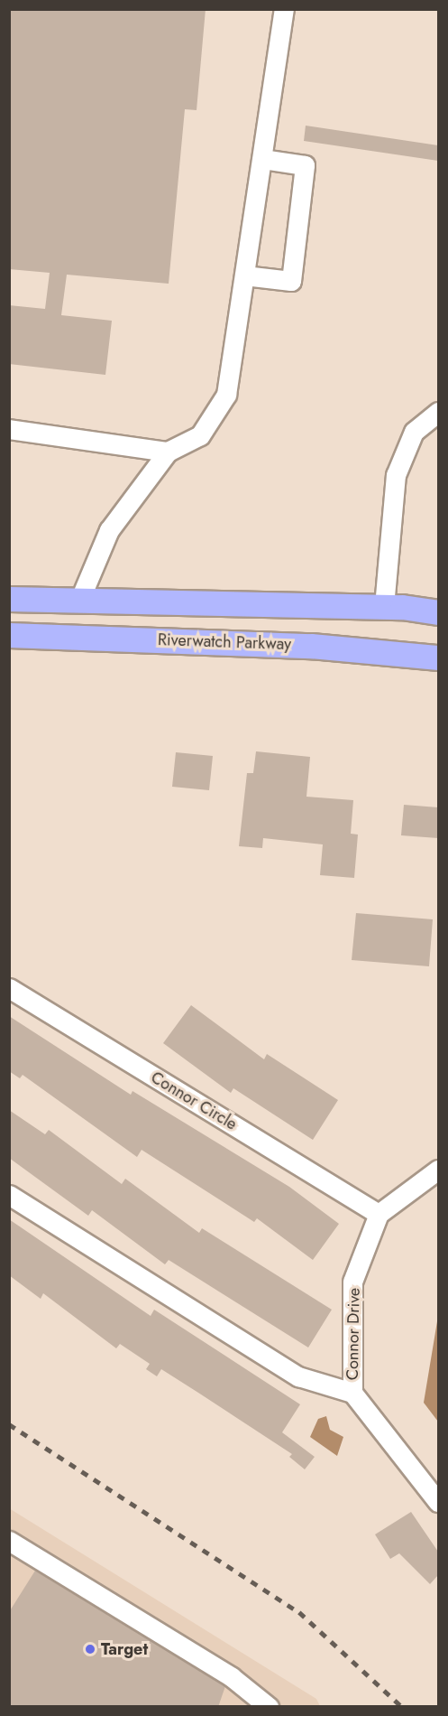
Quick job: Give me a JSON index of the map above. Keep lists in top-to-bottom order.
{
  "streets": {
    "main road": ["Riverwatch Parkway"],
    "street": ["Connor Circle", "Connor Drive"]
  },
  "crossings": [
    ["Connor Circle", "Connor Drive"]
  ],
  "places": ["Target"]
}
